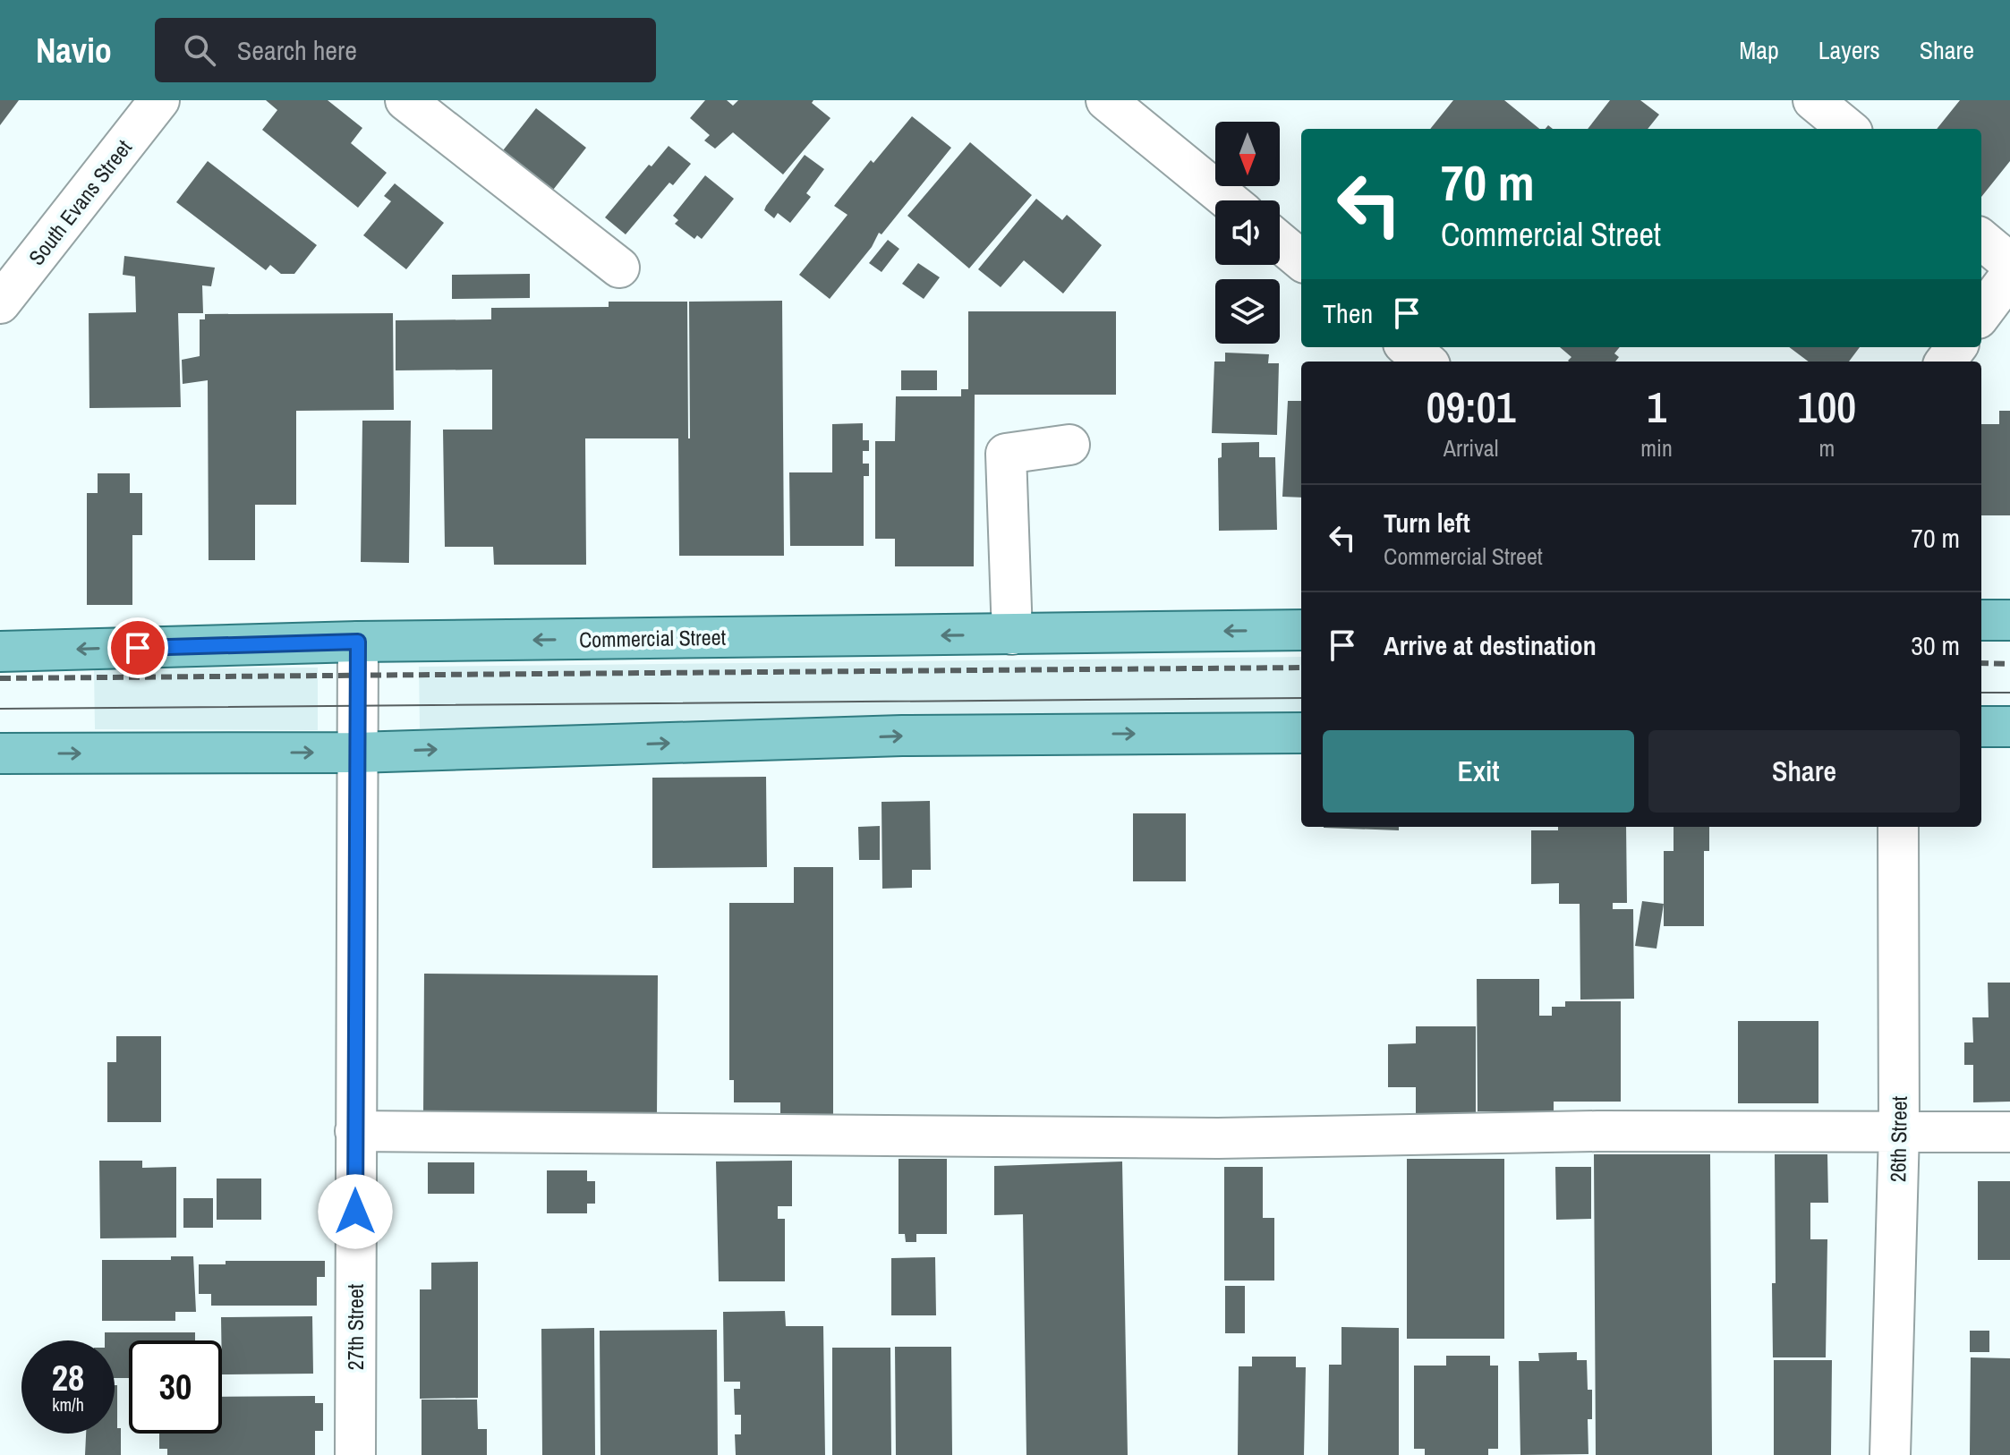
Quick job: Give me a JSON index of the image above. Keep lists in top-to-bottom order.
{
  "streets": {
    "main road": ["Commercial Street"],
    "street": ["South Evans Street", "26th Street", "27th Street"]
  },
  "crossings": [
    ["Commercial Street", "27th Street"]
  ],
  "north": "bottom",
  "page": {
    "header": "Navio",
    "search": "Search here",
    "nav": ["Map", "Layers", "Share"],
    "turn": ["70 m", "Commercial Street"],
    "then": "Then",
    "eta": [
      "09:01",
      "Arrival",
      "1",
      "min",
      "100",
      "m"
    ],
    "list": [
      {
        "name": "Turn left",
        "note": "Commercial Street",
        "value": "70 m"
      },
      {
        "name": "Arrive at destination",
        "value": "30 m"
      }
    ],
    "buttons": ["Exit", "Share"],
    "speed": "28 km/h",
    "limit": "30"
  }
}
